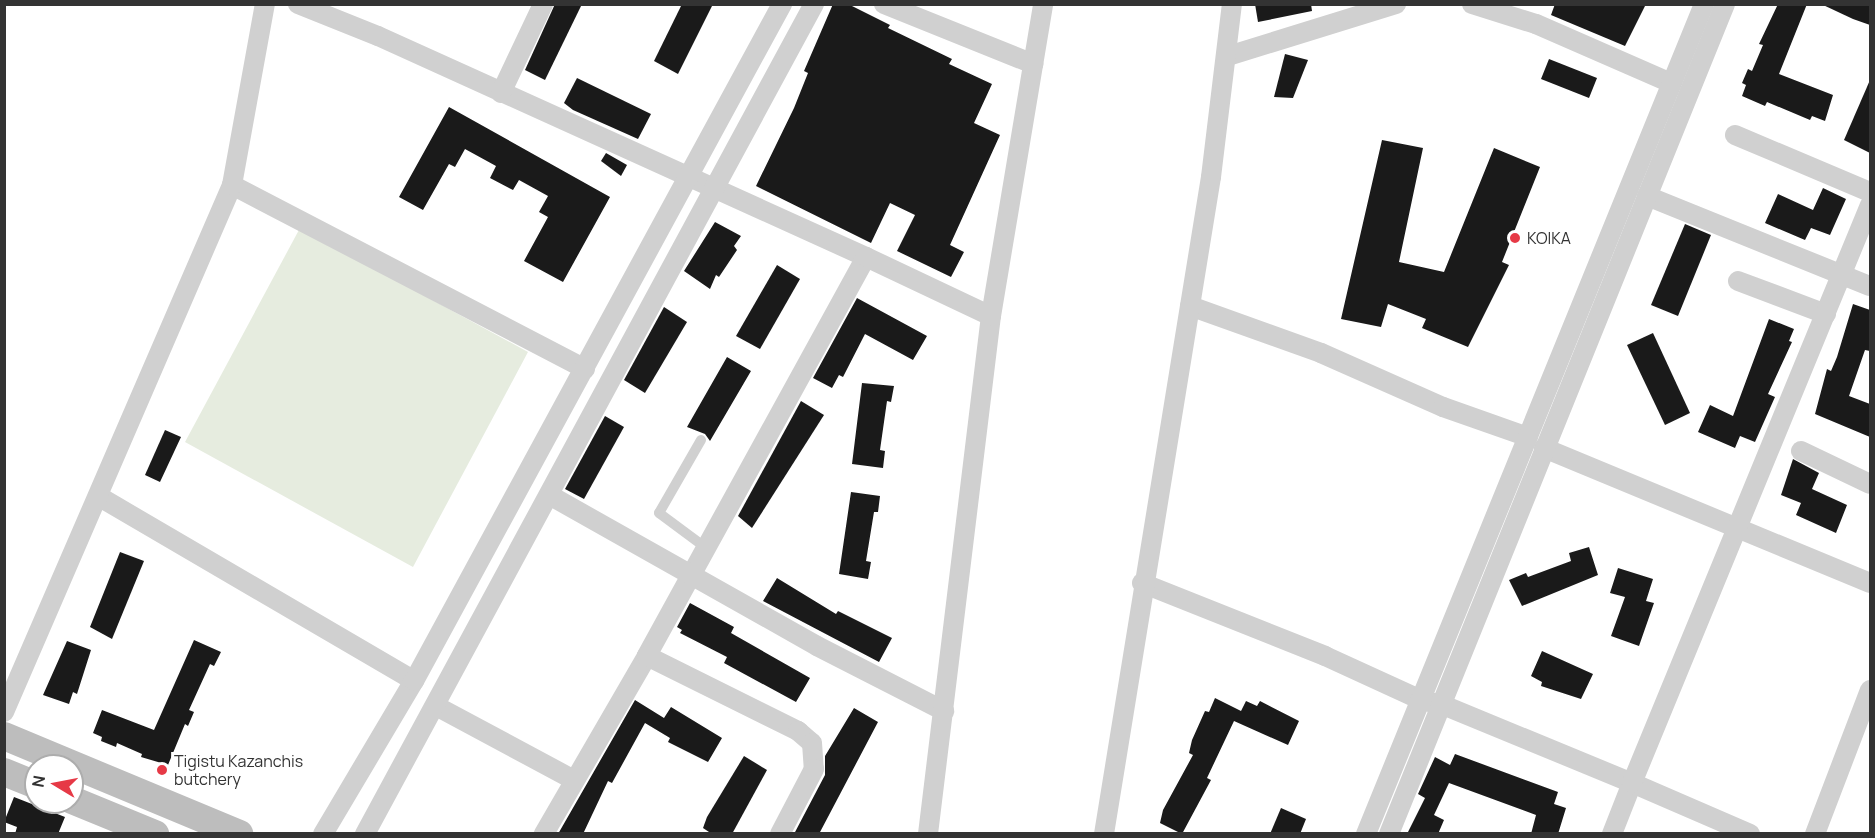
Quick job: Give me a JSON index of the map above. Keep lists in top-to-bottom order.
{
  "places": ["KOIKA", "Tigistu Kazanchis butchery"],
  "north": "left"
}
